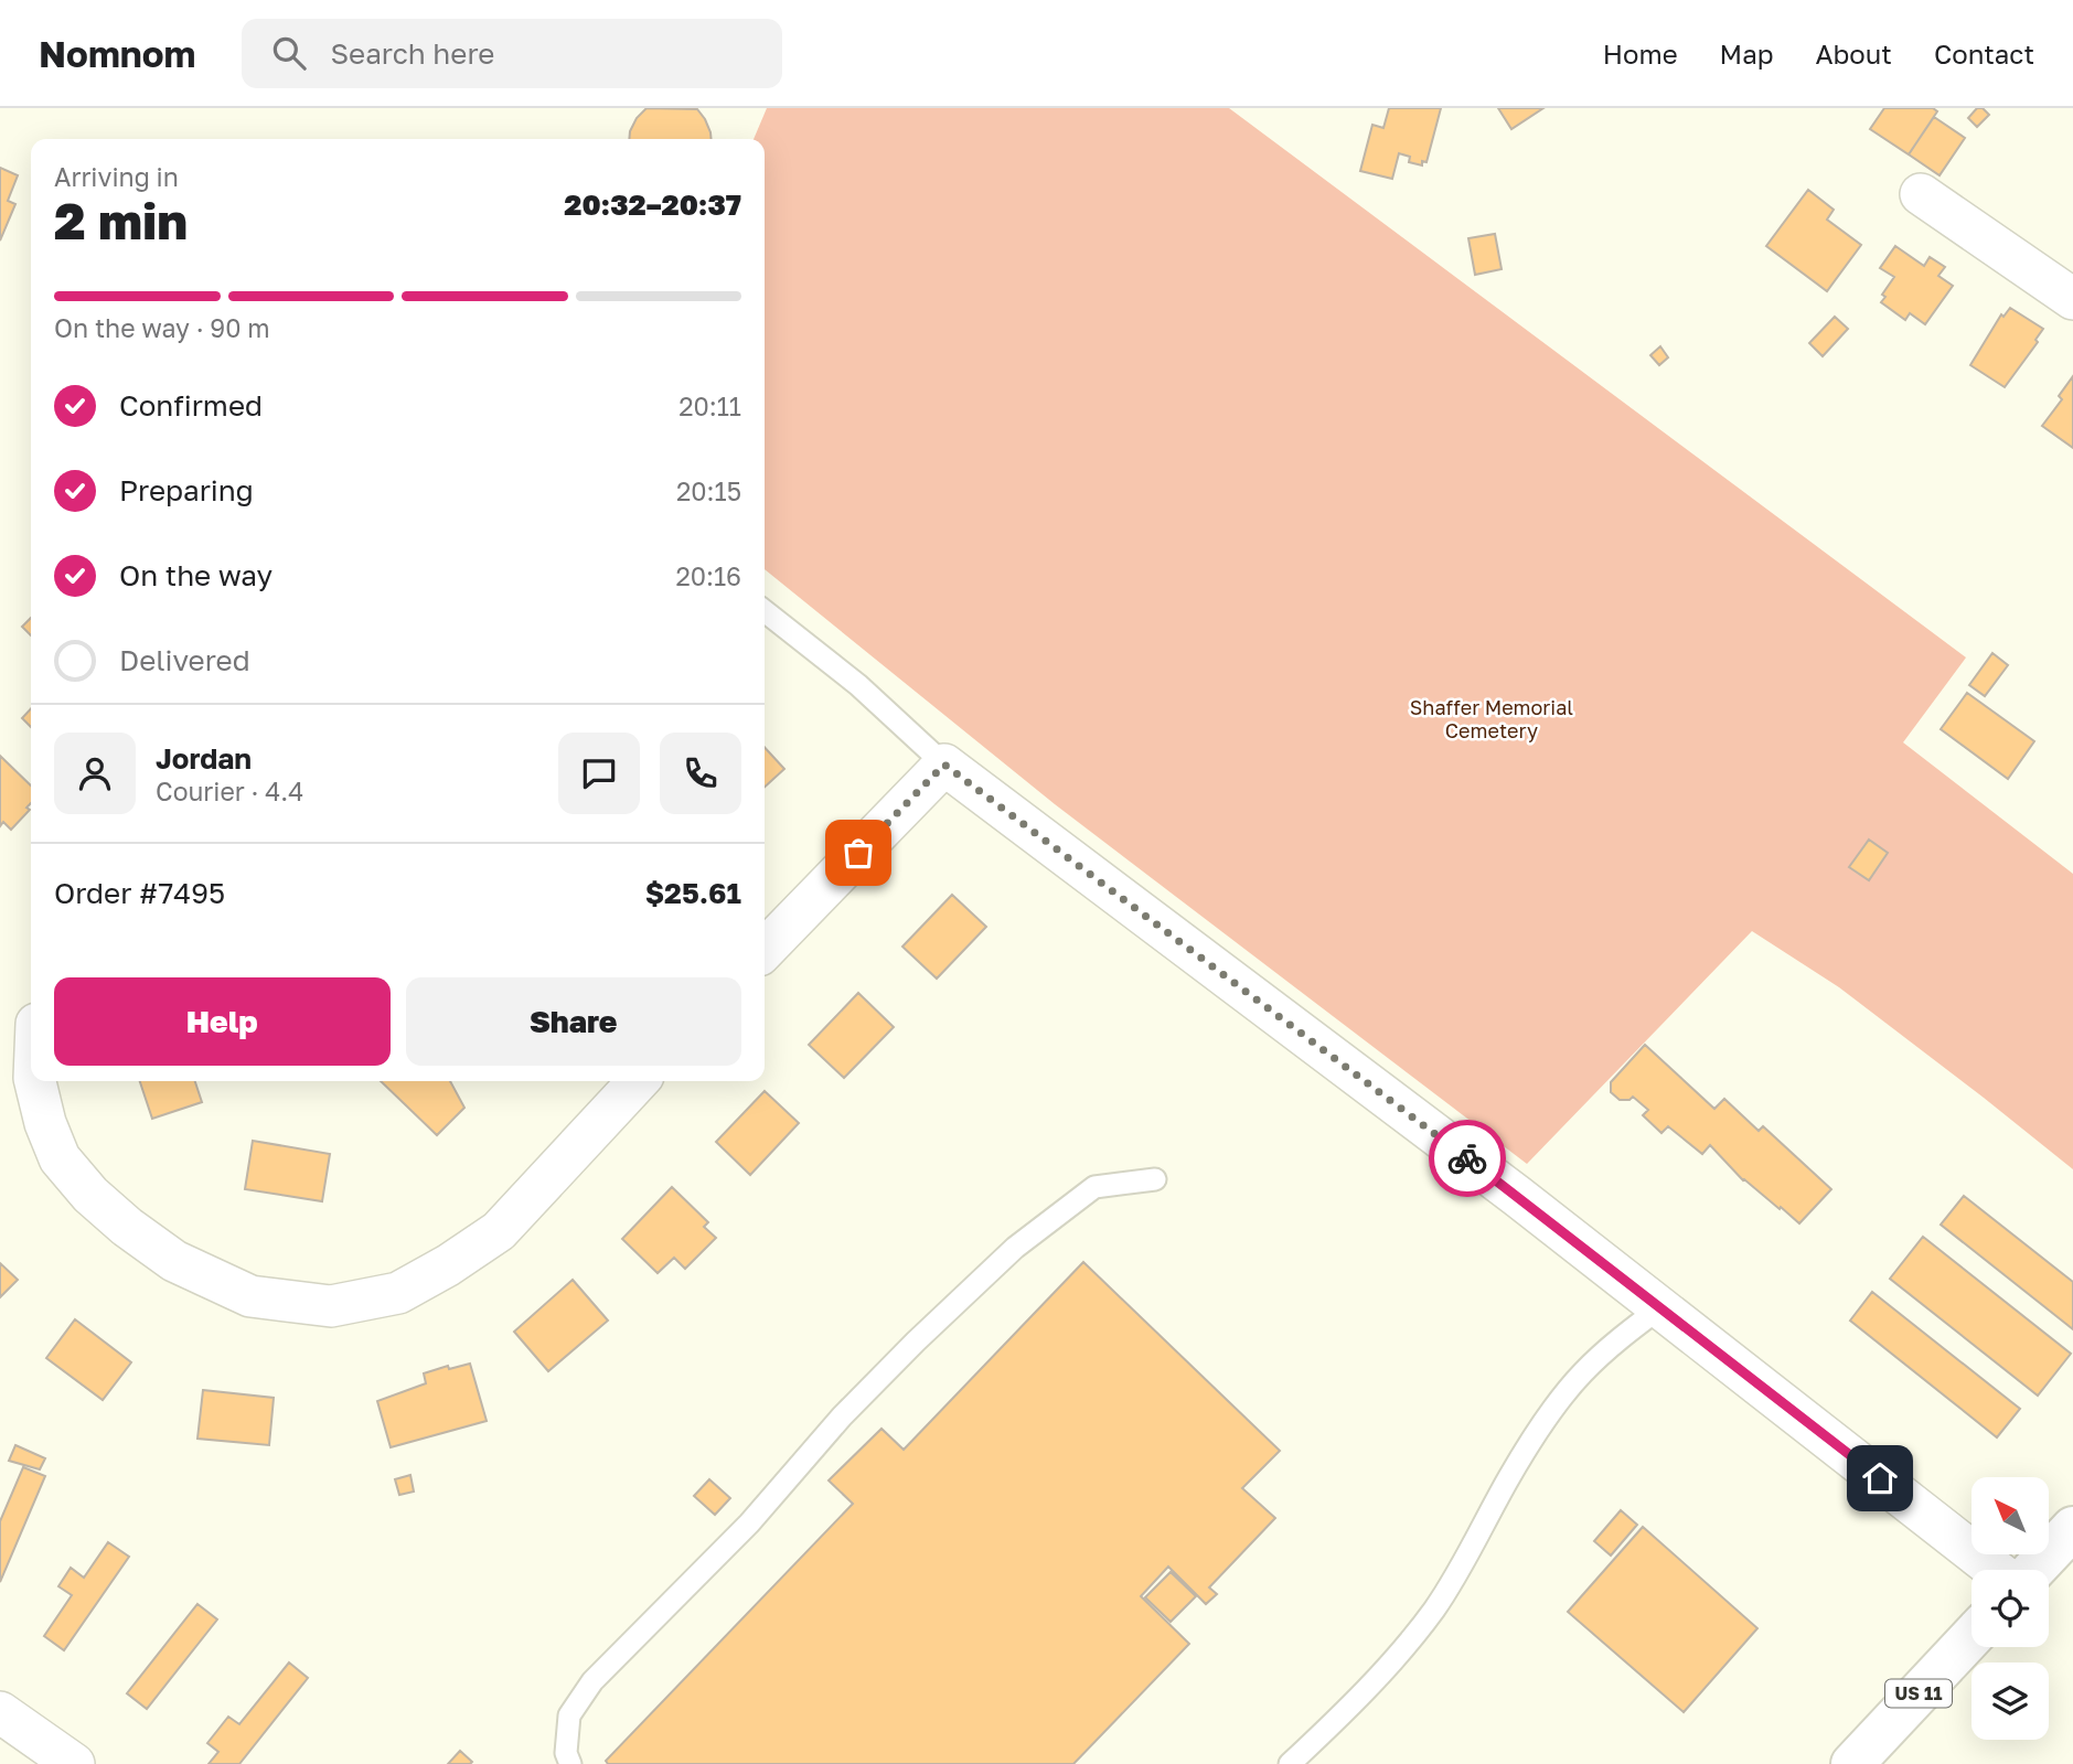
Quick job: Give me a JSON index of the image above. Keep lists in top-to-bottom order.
{
  "streets": {
    "main road": ["US 11"]
  },
  "parks": ["Shaffer Memorial Cemetery"],
  "north": "top left",
  "page": {
    "header": "Nomnom",
    "search": "Search here",
    "nav": [
      "Home",
      "Map",
      "About",
      "Contact"
    ],
    "heading": ["2 min", "Arriving in", "20:32–20:37"],
    "panel": [
      "Jordan",
      "Courier · 4.4",
      "Order #7495",
      "$25.61"
    ],
    "bar": "On the way · 90 m",
    "list": [
      ["Confirmed", "20:11"],
      ["Preparing", "20:15"],
      ["On the way", "20:16"],
      "Delivered"
    ],
    "buttons": ["Help", "Share"]
  }
}
